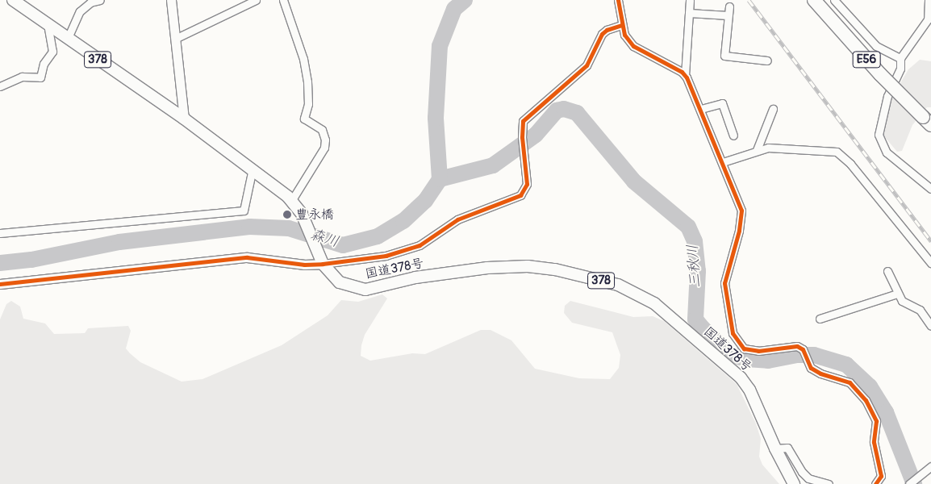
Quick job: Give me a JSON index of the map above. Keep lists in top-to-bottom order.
{
  "streets": {
    "highway": ["378", "E56", "国道378号"]
  },
  "water": ["森川", "三秋川"],
  "places": ["豊永橋"]
}
